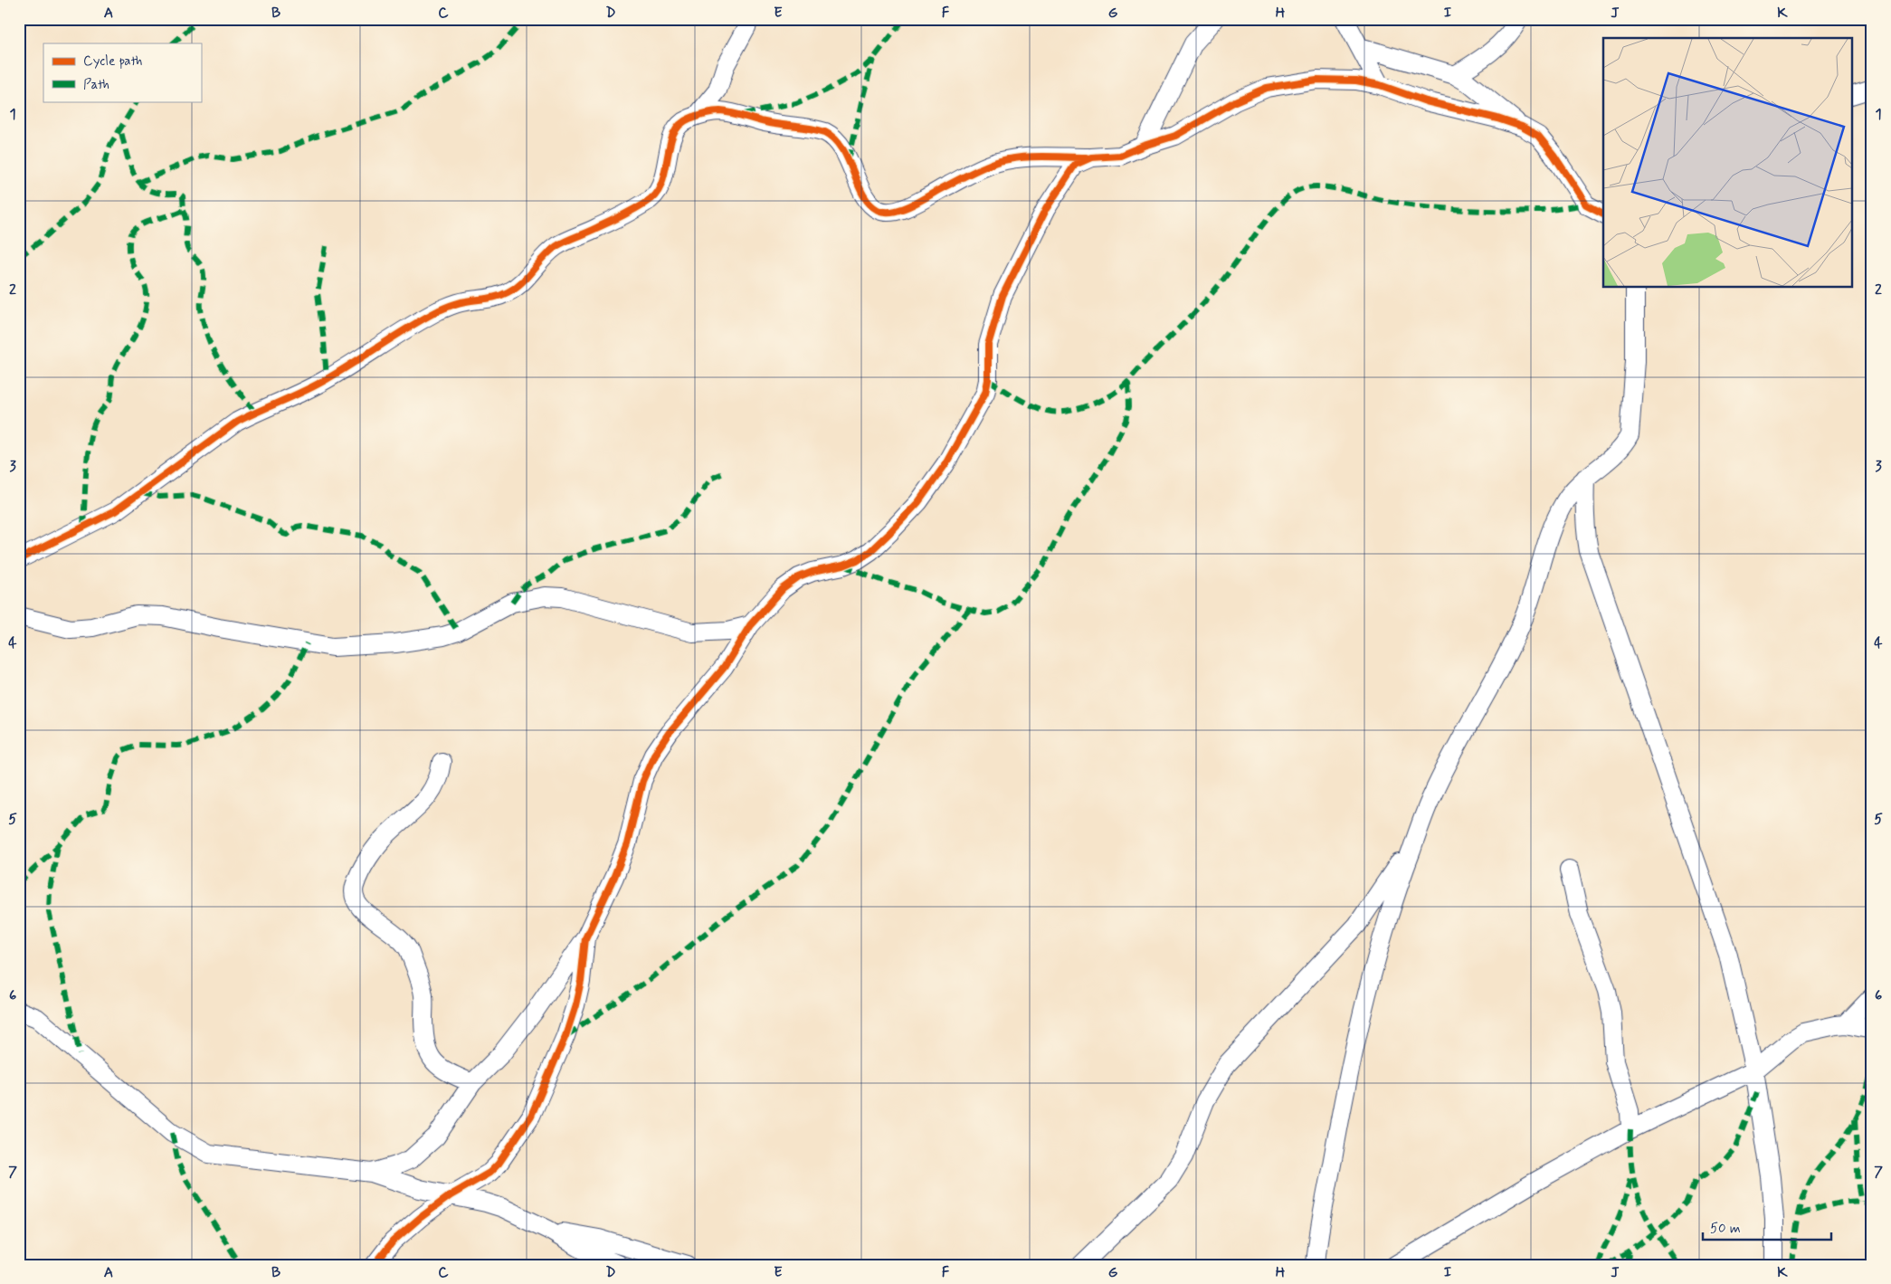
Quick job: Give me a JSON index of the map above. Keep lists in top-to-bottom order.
{
  "legend": ["Cycle path", "Path"],
  "scale_bar": "50 m",
  "grid": {
    "columns": [
      "A",
      "B",
      "C",
      "D",
      "E",
      "F",
      "G",
      "H",
      "I",
      "J",
      "K"
    ],
    "rows": [
      "1",
      "2",
      "3",
      "4",
      "5",
      "6",
      "7"
    ]
  }
}
